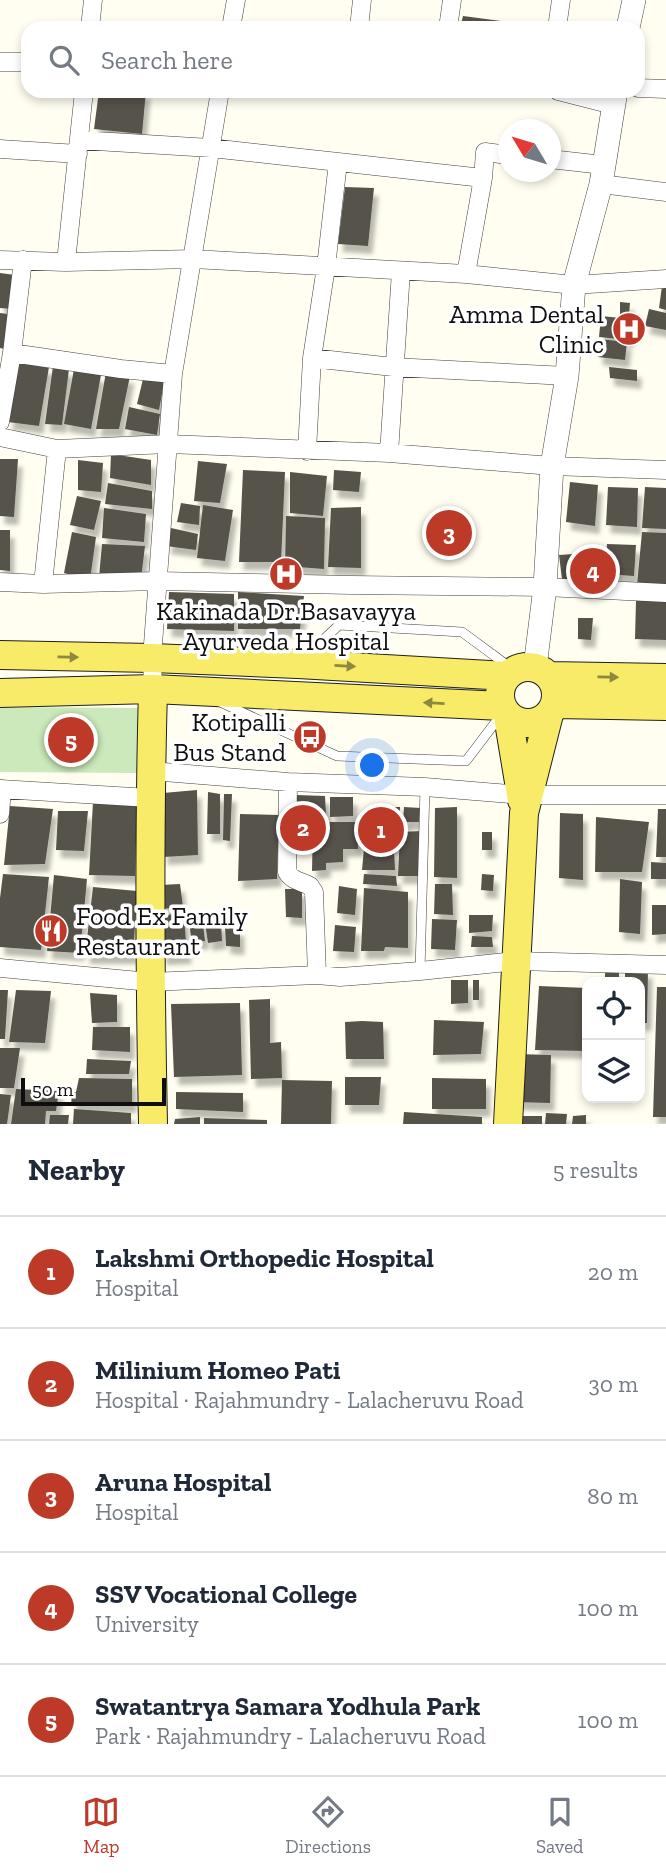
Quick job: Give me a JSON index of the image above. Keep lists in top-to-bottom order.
{
  "places": {
    "hospital": ["Amma Dental Clinic", "Kakinada Dr.Basavayya Ayurveda Hospital"],
    "bus stop": ["Kotipalli Bus Stand"],
    "restaurant": ["Food Ex Family Restaurant"]
  },
  "scale_bar": "50 m",
  "north": "top left",
  "page": {
    "search": "Search here",
    "pins": [
      "3",
      "4",
      "5",
      "2",
      "1"
    ],
    "scale": "50 m",
    "heading": ["Nearby", "5 results"],
    "list": [
      {
        "mark": "1",
        "name": "Lakshmi Orthopedic Hospital",
        "note": "Hospital",
        "value": "20 m"
      },
      {
        "mark": "2",
        "name": "Milinium Homeo Pati",
        "note": "Hospital · Rajahmundry - Lalacheruvu Road",
        "value": "30 m"
      },
      {
        "mark": "3",
        "name": "Aruna Hospital",
        "note": "Hospital",
        "value": "80 m"
      },
      {
        "mark": "4",
        "name": "SSV Vocational College",
        "note": "University",
        "value": "100 m"
      },
      {
        "mark": "5",
        "name": "Swatantrya Samara Yodhula Park",
        "note": "Park · Rajahmundry - Lalacheruvu Road",
        "value": "100 m"
      }
    ],
    "nav": ["Map", "Directions", "Saved"]
  }
}
